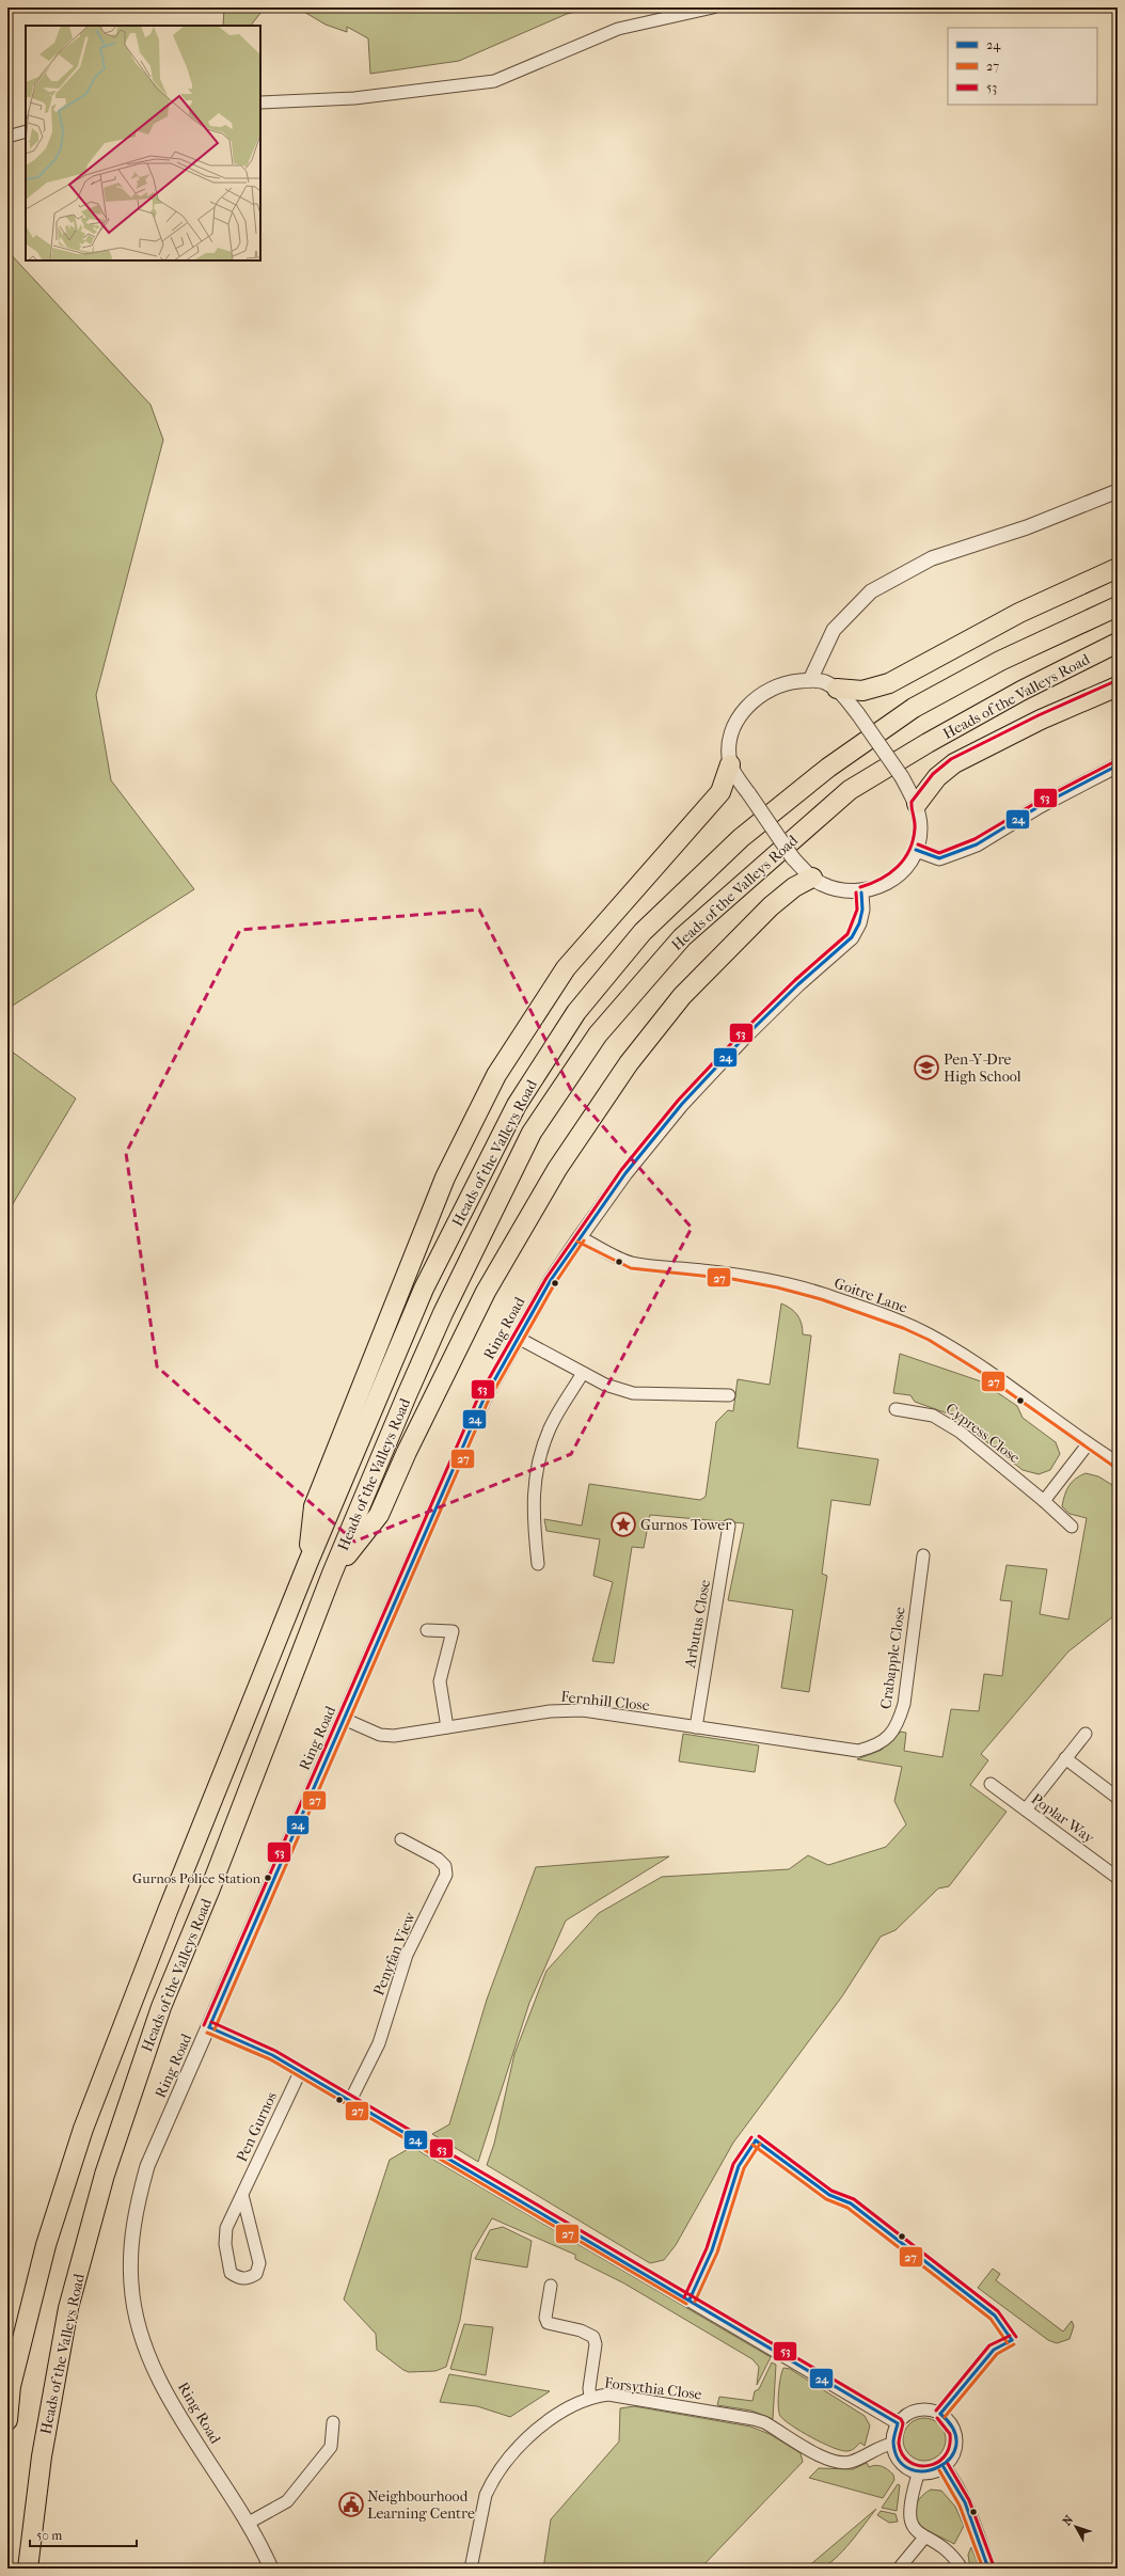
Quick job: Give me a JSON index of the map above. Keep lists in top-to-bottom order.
{
  "streets": {
    "highway": ["Heads of the Valleys Road"],
    "street": [
      "Goitre Lane",
      "Ring Road",
      "Cypress Close",
      "Arbutus Close",
      "Crabapple Close",
      "Fernhill Close",
      "Poplar Way",
      "Penyfan View",
      "Pen Gurnos",
      "Forsythia Close"
    ]
  },
  "crossings": [
    ["Goitre Lane", "Ring Road"],
    ["Ring Road", "Fernhill Close"],
    ["Arbutus Close", "Fernhill Close"],
    ["Crabapple Close", "Fernhill Close"]
  ],
  "places": {
    "school or university": ["Pen-Y-Dre High School"],
    "place": ["Gurnos Tower"],
    "other": ["Gurnos Police Station"],
    "public building": ["Neighbourhood Learning Centre"]
  },
  "lines": ["transit line 53", "transit line 24", "transit line 27"],
  "legend": ["24", "27", "53"],
  "scale_bar": "50 m",
  "north": "top left"
}
